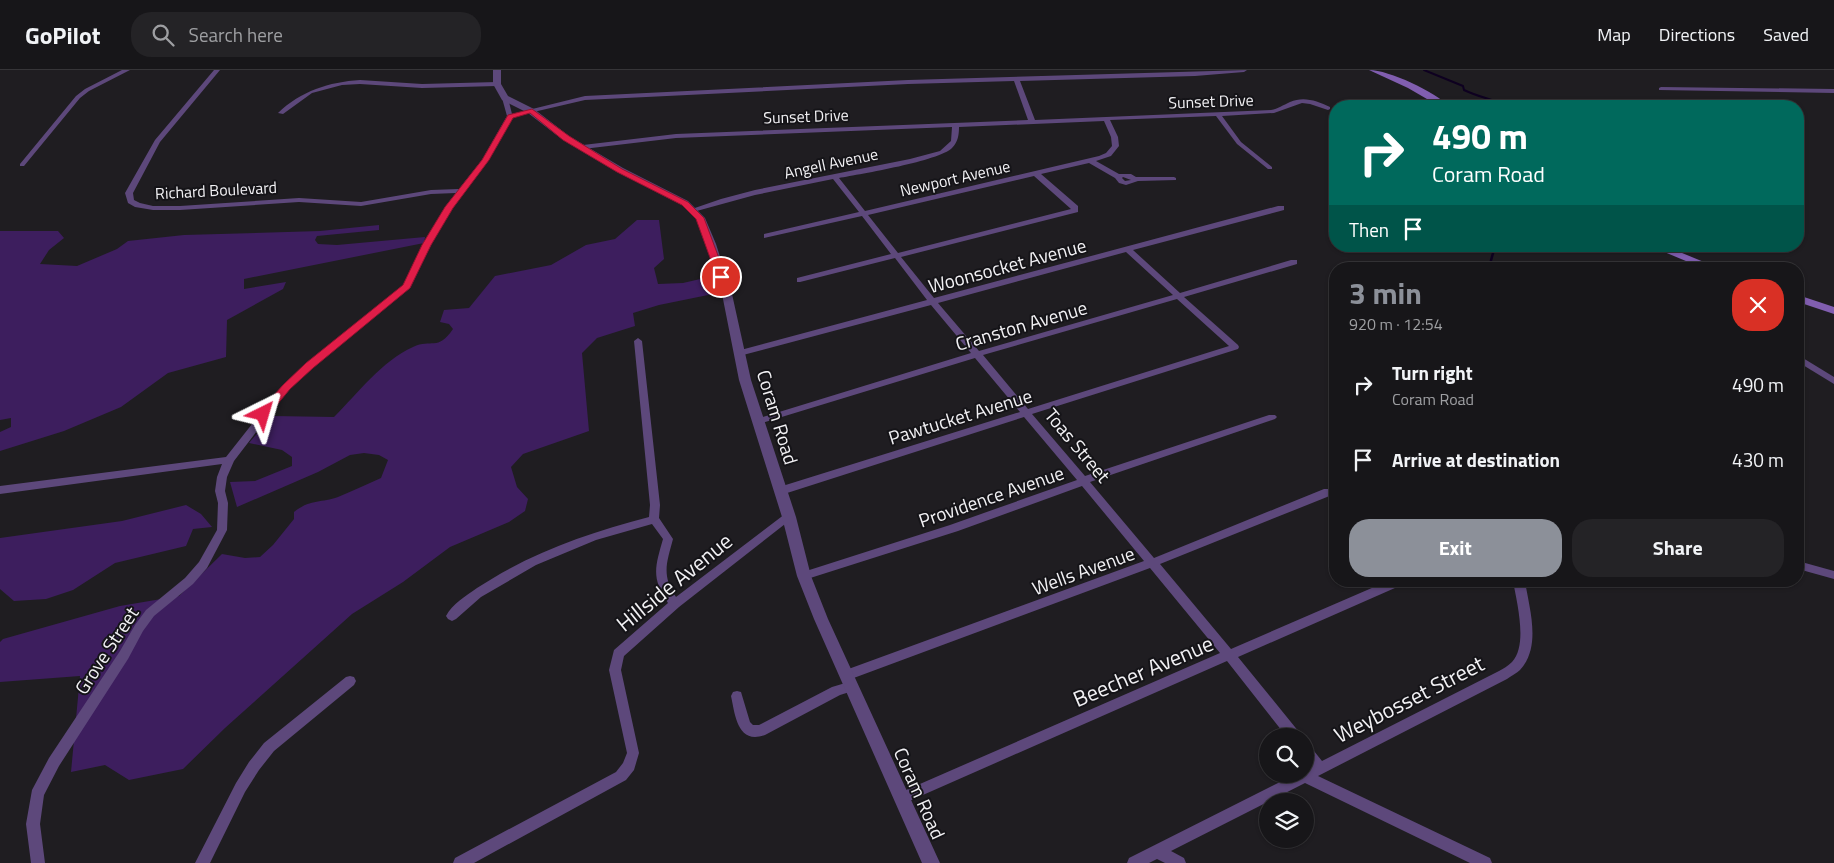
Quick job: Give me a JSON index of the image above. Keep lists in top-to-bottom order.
{
  "streets": {
    "street": [
      "Sunset Drive",
      "Angell Avenue",
      "Newport Avenue",
      "Richard Boulevard",
      "Woonsocket Avenue",
      "Cranston Avenue",
      "Pawtucket Avenue",
      "Coram Road",
      "Toas Street",
      "Providence Avenue",
      "Wells Avenue",
      "Hillside Avenue",
      "Grove Street",
      "Beecher Avenue",
      "Weybosset Street"
    ]
  },
  "crossings": [
    ["Sunset Drive", "Angell Avenue"],
    ["Sunset Drive", "Newport Avenue"],
    ["Sunset Drive", "Coram Road"],
    ["Angell Avenue", "Coram Road"],
    ["Angell Avenue", "Toas Street"],
    ["Newport Avenue", "Toas Street"],
    ["Richard Boulevard", "Grove Street"],
    ["Woonsocket Avenue", "Coram Road"],
    ["Woonsocket Avenue", "Toas Street"],
    ["Cranston Avenue", "Pawtucket Avenue"],
    ["Cranston Avenue", "Coram Road"],
    ["Cranston Avenue", "Toas Street"],
    ["Pawtucket Avenue", "Coram Road"],
    ["Pawtucket Avenue", "Toas Street"],
    ["Coram Road", "Providence Avenue"],
    ["Coram Road", "Wells Avenue"],
    ["Coram Road", "Hillside Avenue"],
    ["Coram Road", "Beecher Avenue"],
    ["Toas Street", "Providence Avenue"],
    ["Toas Street", "Wells Avenue"],
    ["Toas Street", "Beecher Avenue"]
  ],
  "page": {
    "header": "GoPilot",
    "search": "Search here",
    "nav": ["Map", "Directions", "Saved"],
    "turn": ["490 m", "Coram Road"],
    "then": "Then",
    "heading": ["3 min", "920 m · 12:54"],
    "list": [
      {
        "name": "Turn right",
        "note": "Coram Road",
        "value": "490 m"
      },
      {
        "name": "Arrive at destination",
        "value": "430 m"
      }
    ],
    "buttons": ["Exit", "Share"]
  }
}
